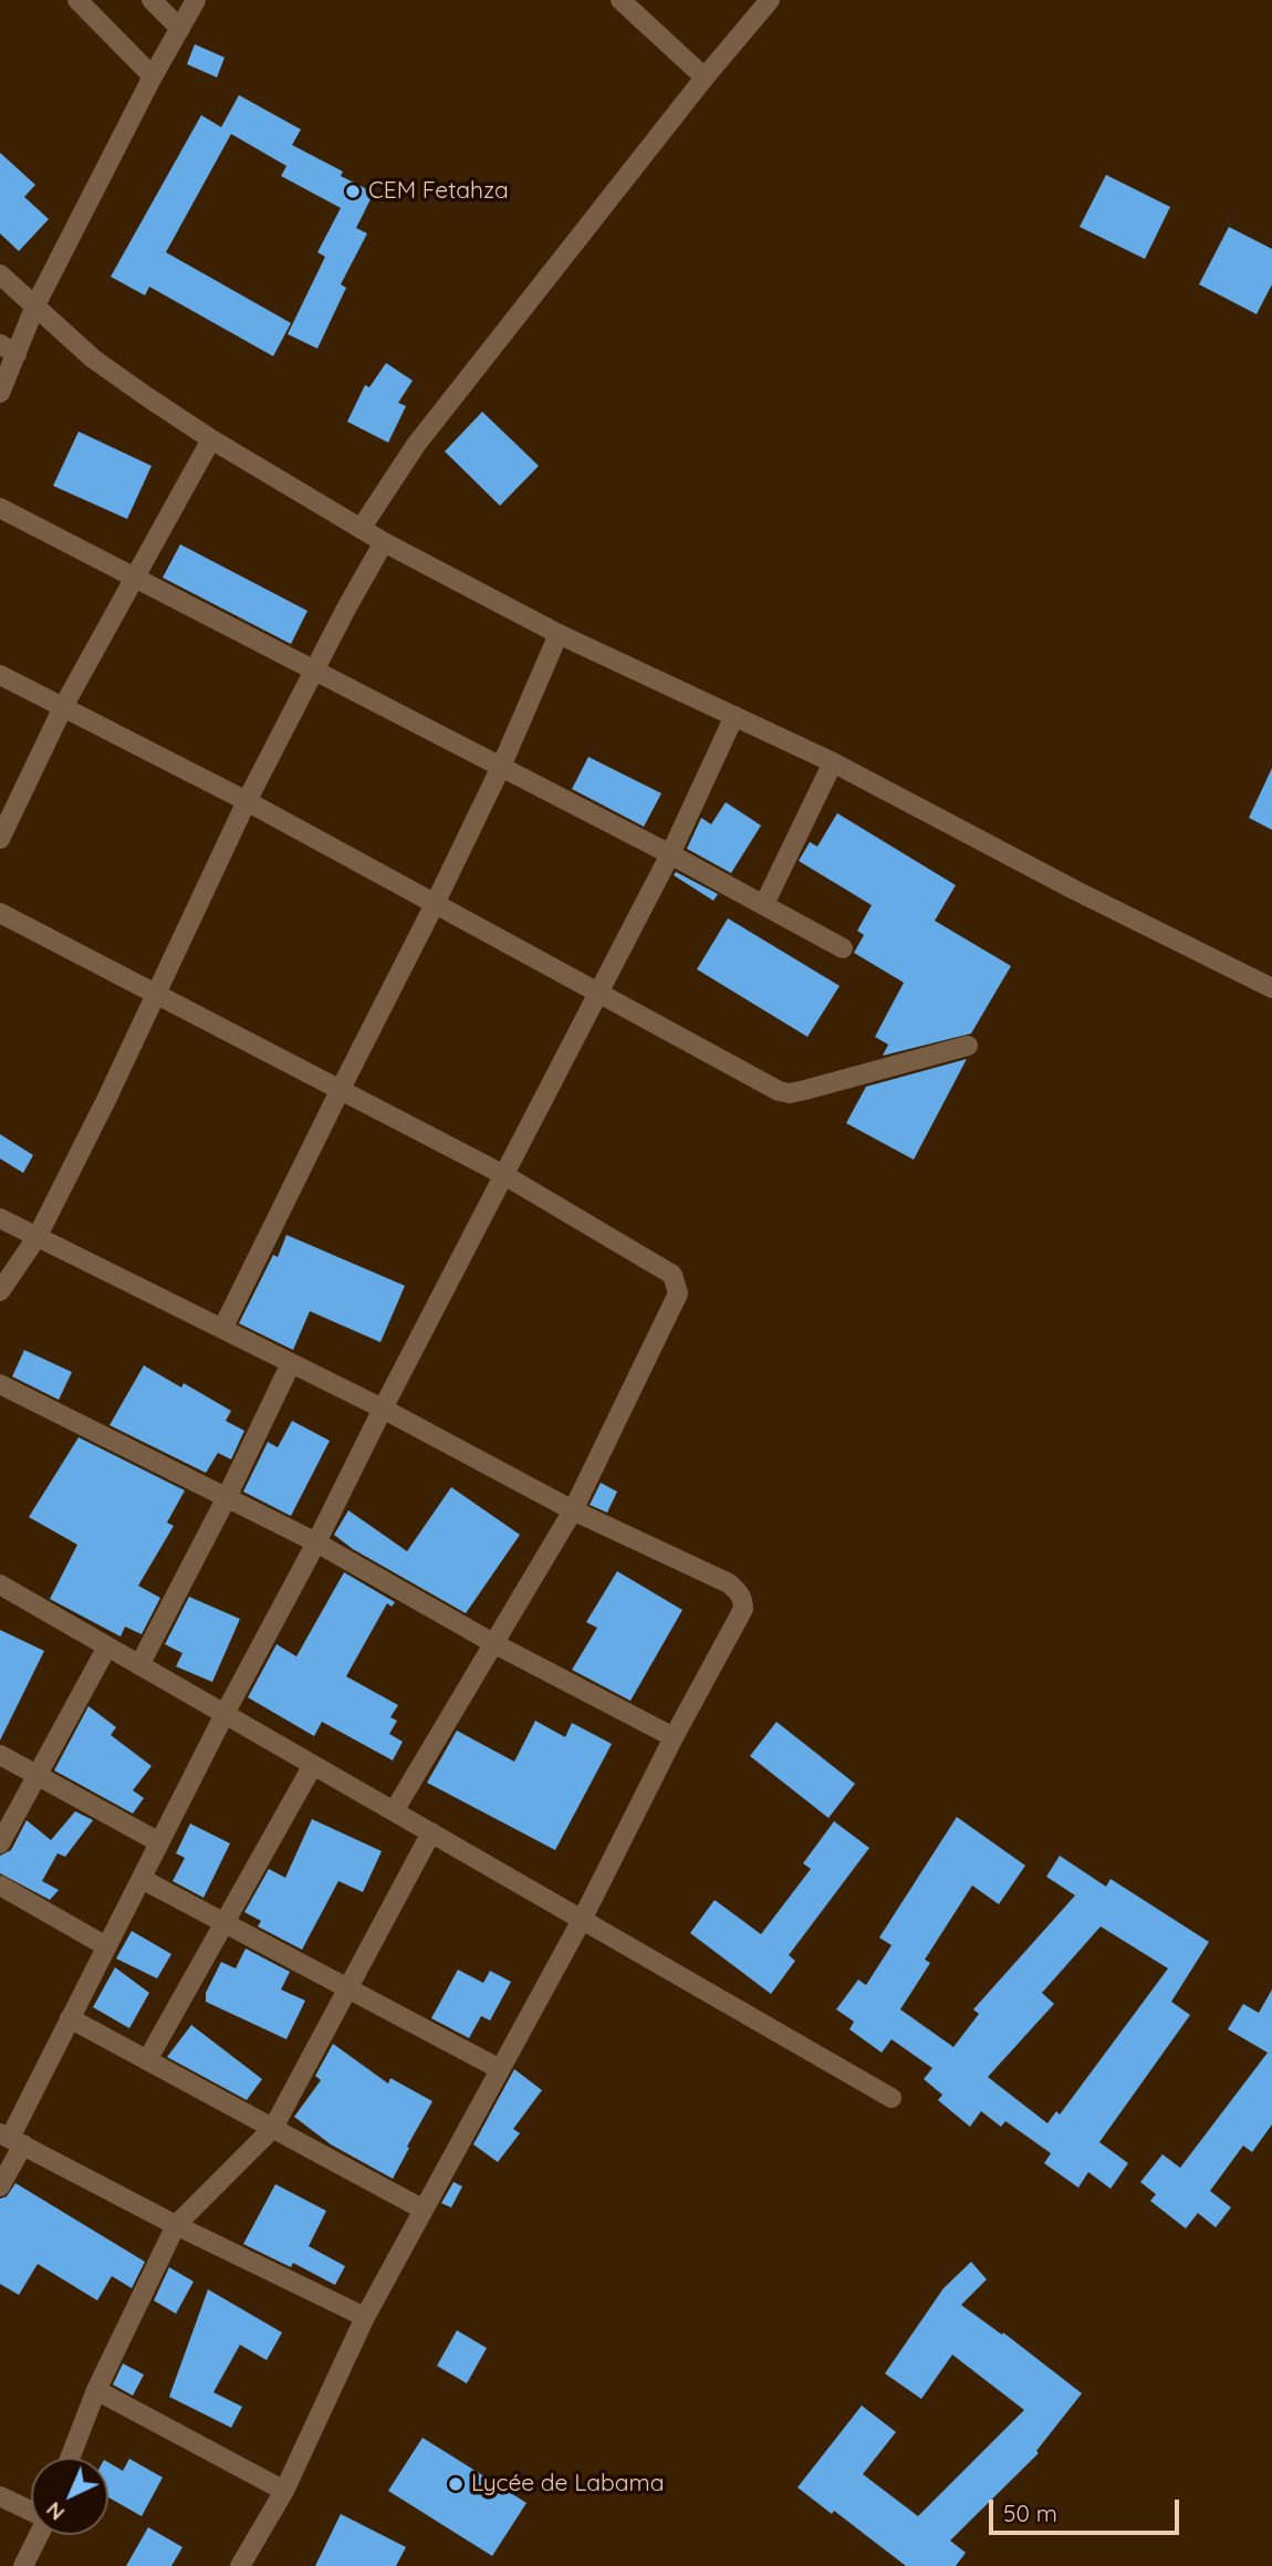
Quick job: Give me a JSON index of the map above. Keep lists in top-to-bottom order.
{
  "places": ["CEM Fetahza", "Lycée de Labama"],
  "scale_bar": "50 m",
  "north": "bottom left"
}
